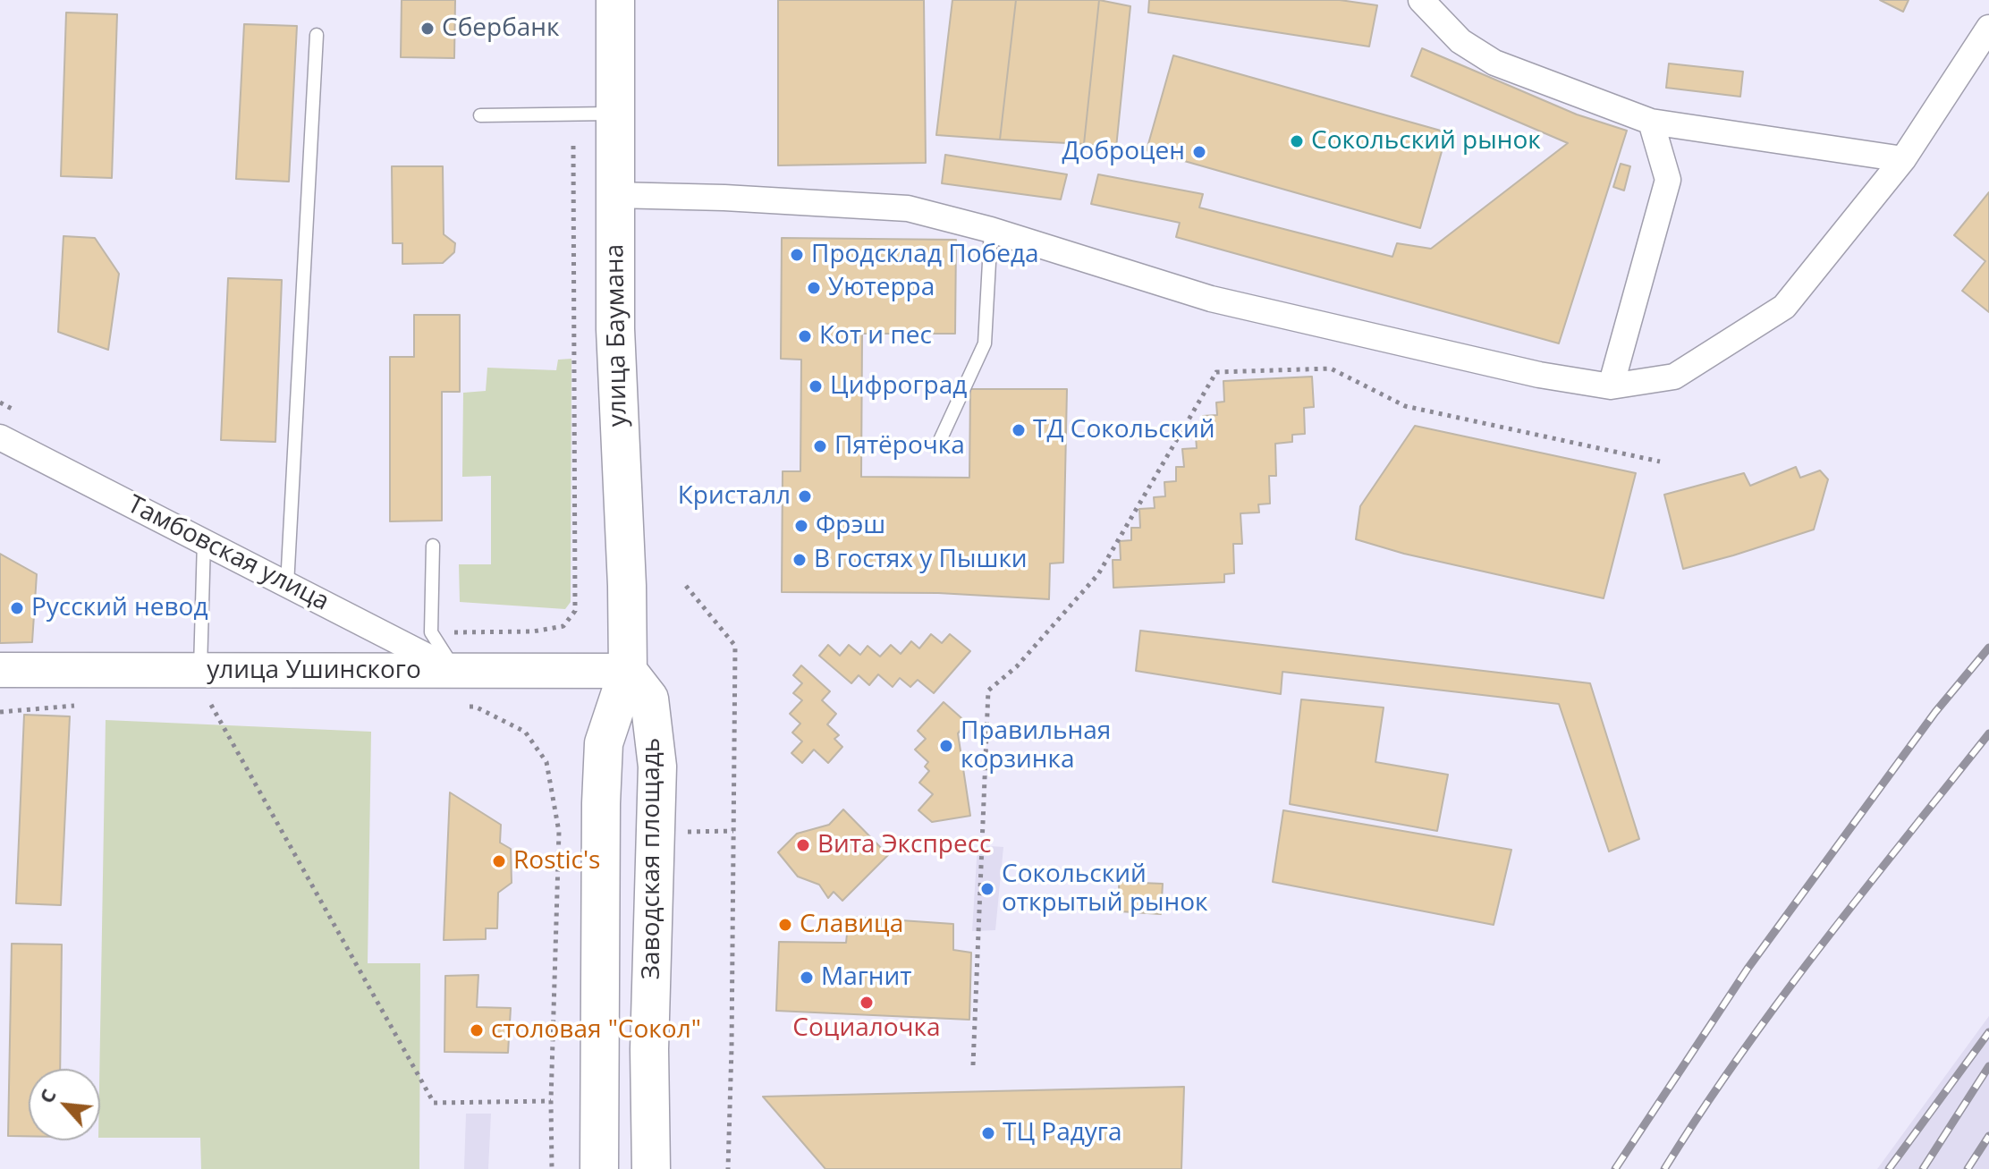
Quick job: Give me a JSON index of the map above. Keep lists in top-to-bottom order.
{
  "streets": {
    "main road": ["улица Баумана", "Заводская площадь"],
    "street": ["Тамбовская улица", "улица Ушинского"]
  },
  "crossings": [
    ["улица Баумана", "улица Ушинского"],
    ["улица Баумана", "Заводская площадь"],
    ["Тамбовская улица", "улица Ушинского"],
    ["улица Ушинского", "Заводская площадь"]
  ],
  "places": [
    "Сбербанк",
    "Сокольский рынок",
    "Доброцен",
    "Продсклад Победа",
    "Уютерра",
    "Кот и пес",
    "Цифроград",
    "ТД Сокольский",
    "Пятёрочка",
    "Кристалл",
    "Фрэш",
    "В гостях у Пышки",
    "Русский невод",
    "Правильная корзинка",
    "Вита Экспресс",
    "Rostic's",
    "Сокольский открытый рынок",
    "Славица",
    "Магнит",
    "Социалочка",
    "столовая \"Сокол\"",
    "ТЦ Радуга"
  ],
  "north": "top left"
}
